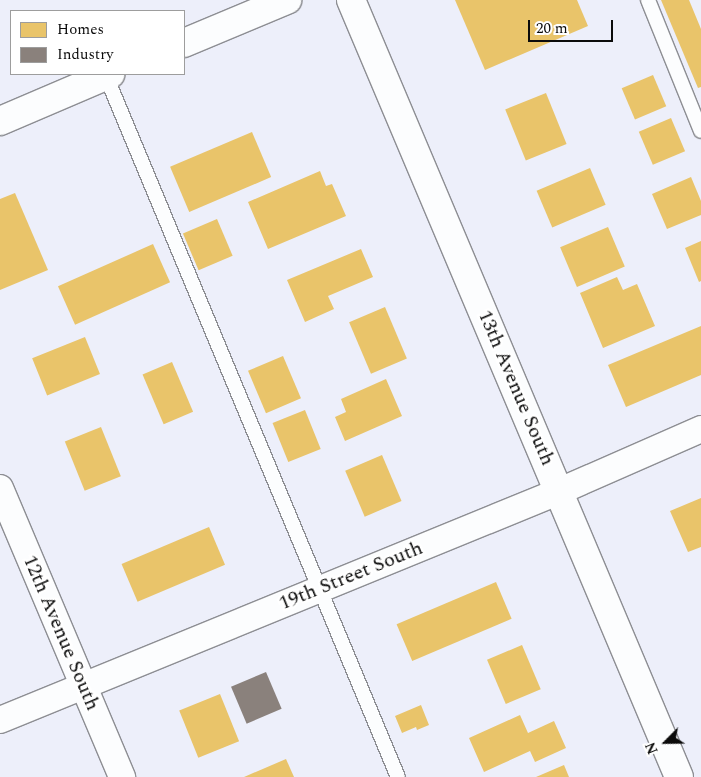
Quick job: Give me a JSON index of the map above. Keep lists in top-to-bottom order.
{
  "streets": {
    "street": ["13th Avenue South", "19th Street South", "12th Avenue South"]
  },
  "crossings": [
    ["13th Avenue South", "19th Street South"],
    ["19th Street South", "12th Avenue South"]
  ],
  "legend": ["Homes", "Industry"],
  "scale_bar": "20 m",
  "north": "bottom left"
}
